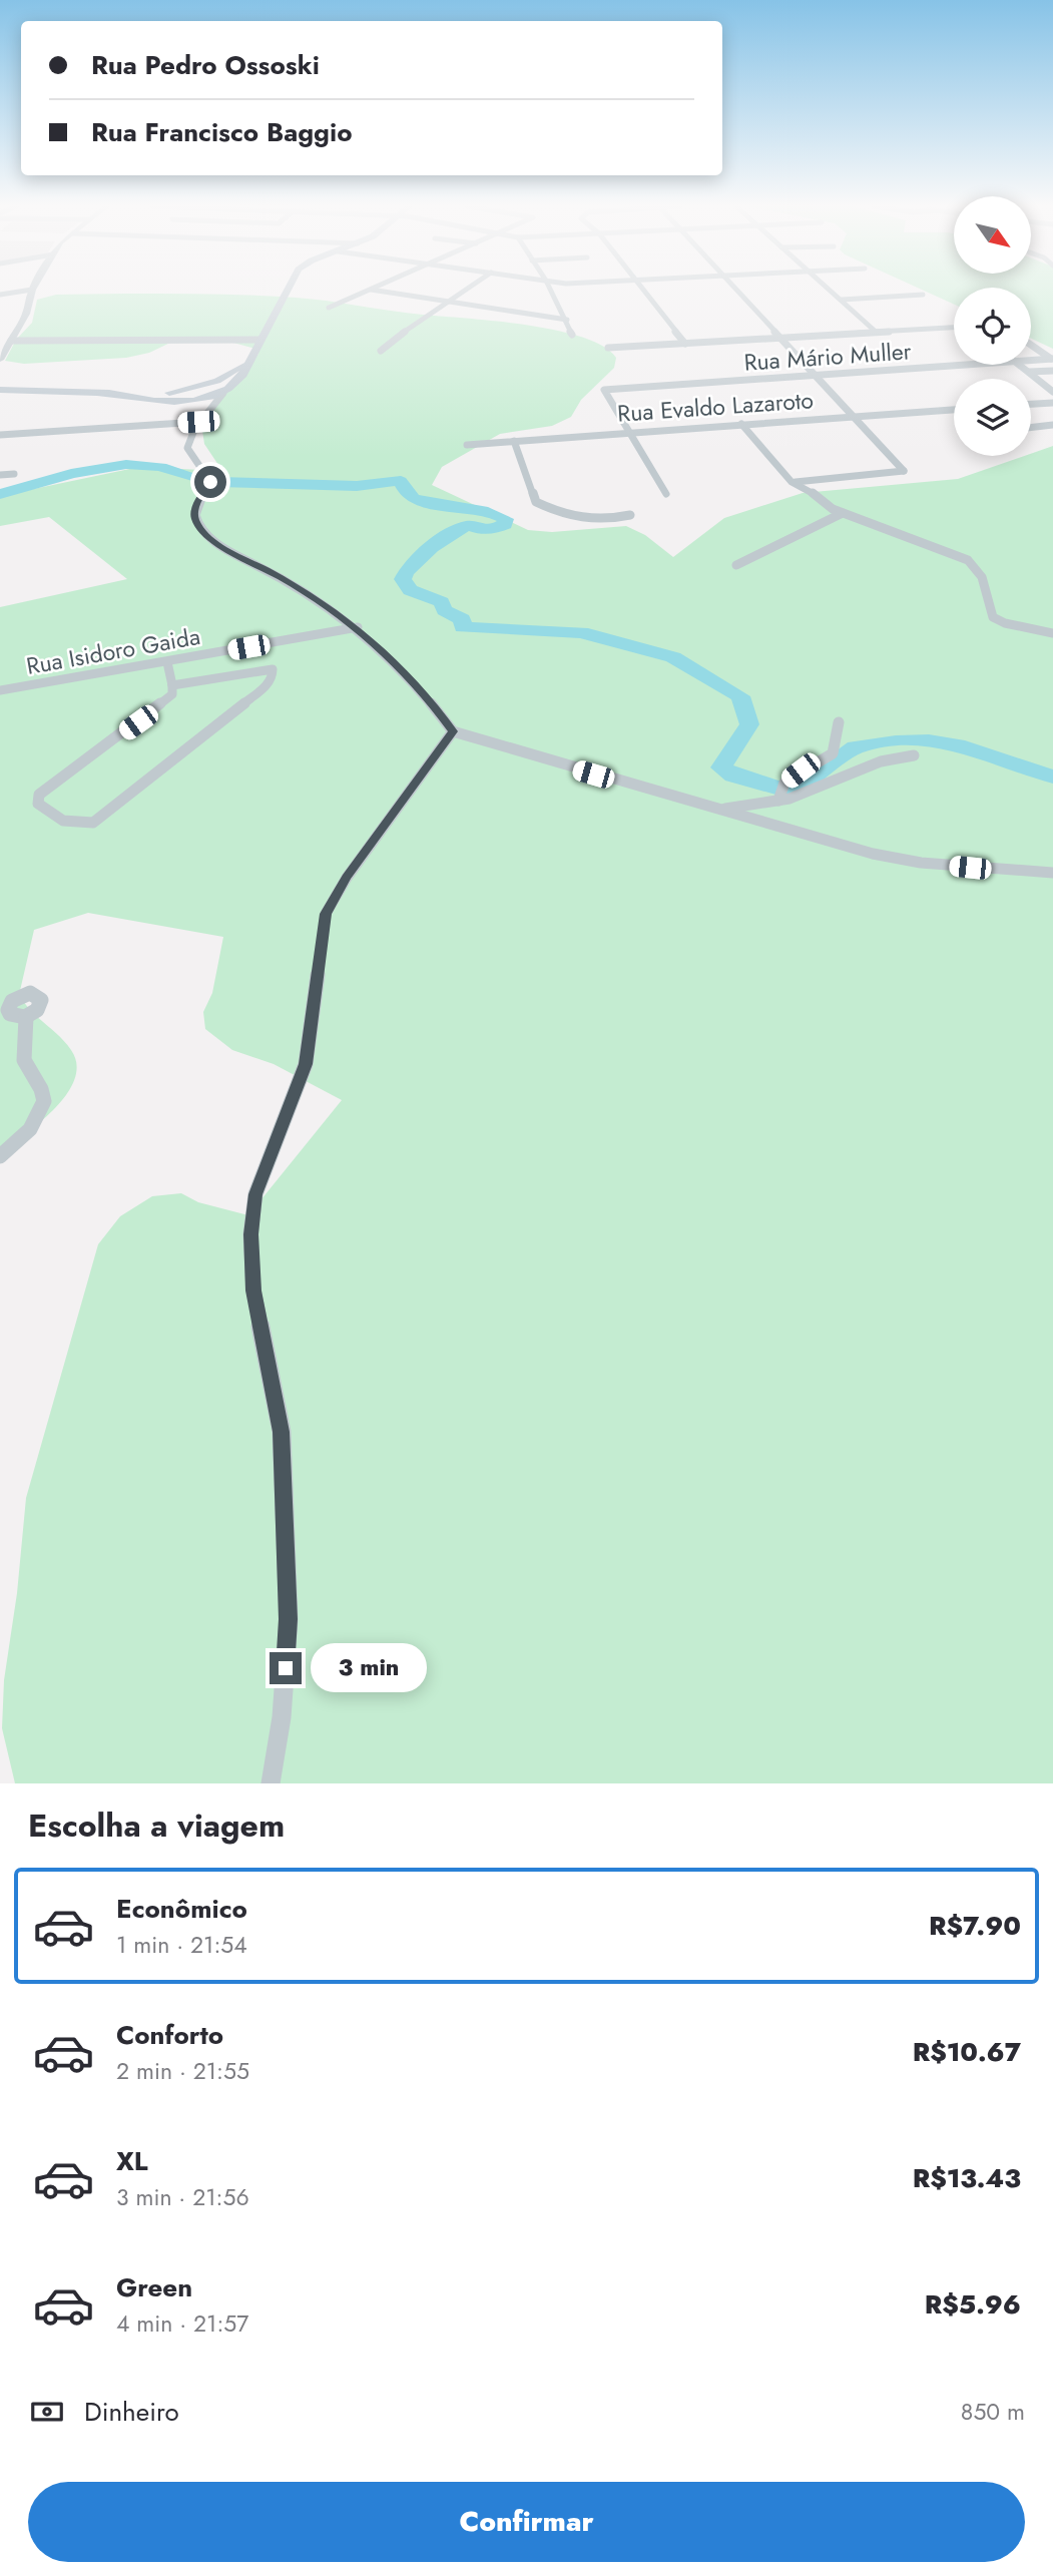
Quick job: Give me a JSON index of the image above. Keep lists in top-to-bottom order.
{
  "streets": {
    "street": ["Rua Mário Muller", "Rua Evaldo Lazaroto", "Rua Isidoro Gaida"]
  },
  "crossings": [
    ["Rua Mário Muller", "Rua Evaldo Lazaroto"]
  ],
  "north": "bottom right",
  "page": {
    "banner": ["Rua Pedro Ossoski", "Rua Francisco Baggio"],
    "bubble": "3 min",
    "heading": "Escolha a viagem",
    "list": [
      {
        "name": "Econômico",
        "note": "1 min · 21:54",
        "value": "R$7.90"
      },
      {
        "name": "Conforto",
        "note": "2 min · 21:55",
        "value": "R$10.67"
      },
      {
        "name": "XL",
        "note": "3 min · 21:56",
        "value": "R$13.43"
      },
      {
        "name": "Green",
        "note": "4 min · 21:57",
        "value": "R$5.96"
      }
    ],
    "pay": ["Dinheiro", "850 m"],
    "buttons": "Confirmar"
  }
}
